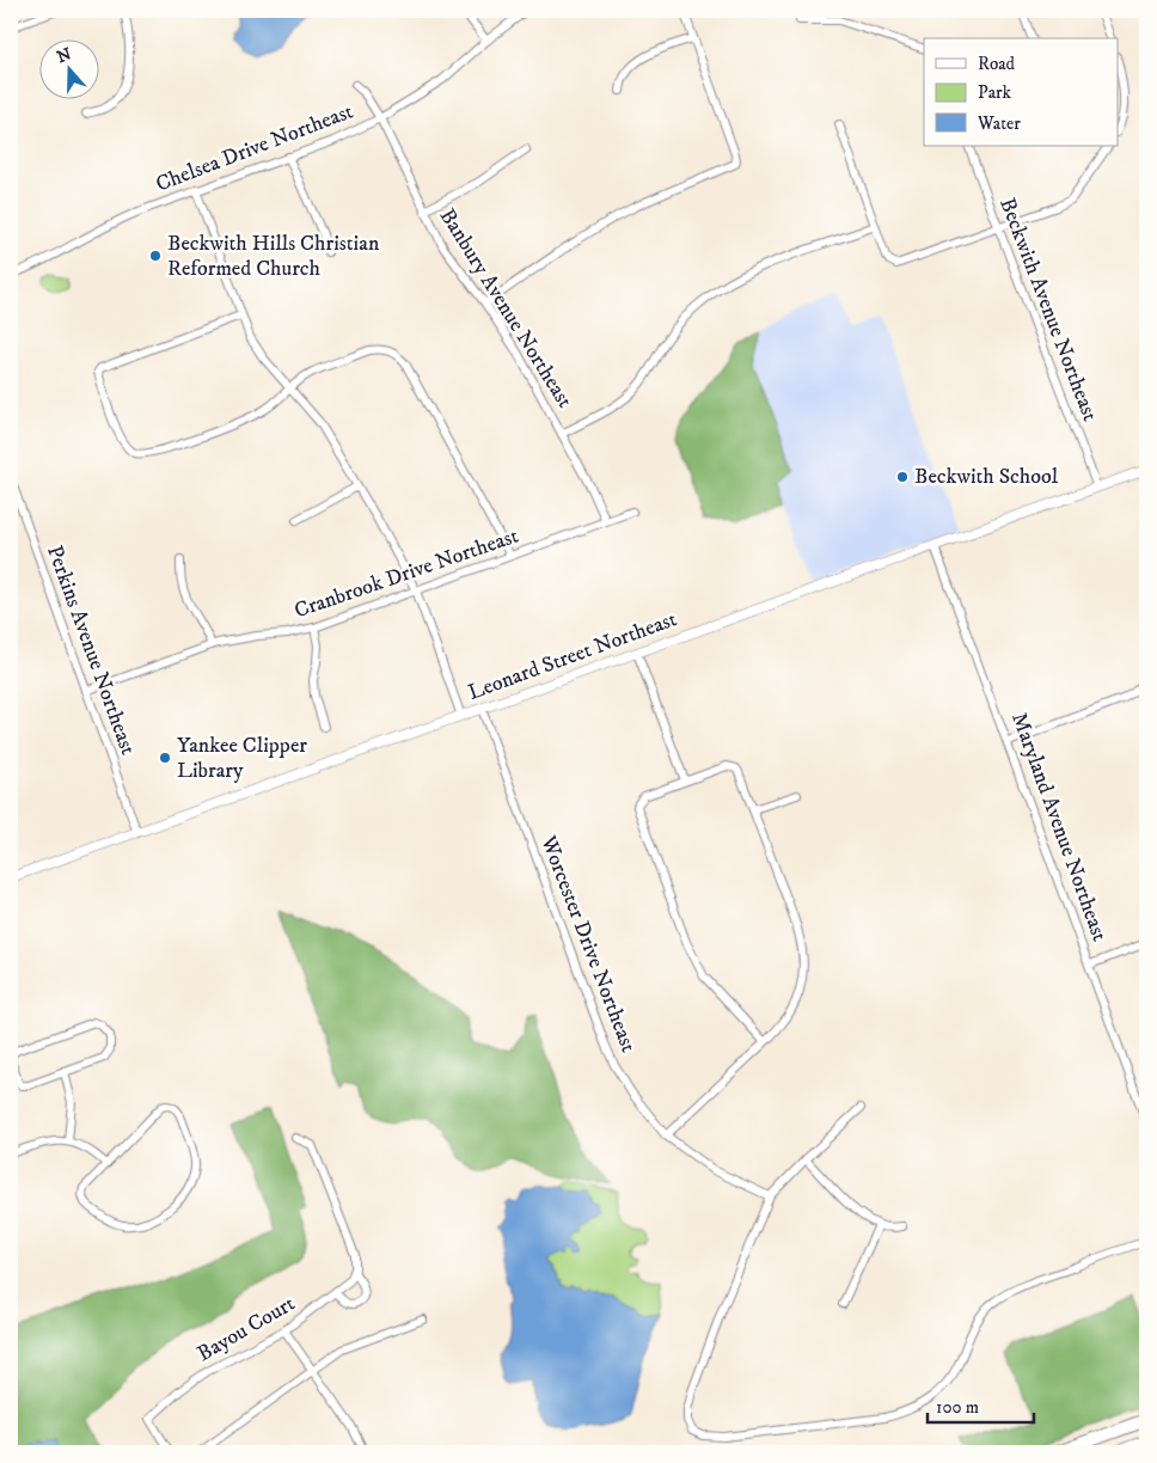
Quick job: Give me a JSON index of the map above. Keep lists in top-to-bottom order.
{
  "streets": {
    "main road": ["Leonard Street Northeast"],
    "street": [
      "Chelsea Drive Northeast",
      "Banbury Avenue Northeast",
      "Beckwith Avenue Northeast",
      "Cranbrook Drive Northeast",
      "Perkins Avenue Northeast",
      "Maryland Avenue Northeast",
      "Worcester Drive Northeast",
      "Bayou Court"
    ]
  },
  "crossings": [
    ["Chelsea Drive Northeast", "Banbury Avenue Northeast"],
    ["Banbury Avenue Northeast", "Cranbrook Drive Northeast"],
    ["Beckwith Avenue Northeast", "Leonard Street Northeast"],
    ["Cranbrook Drive Northeast", "Perkins Avenue Northeast"],
    ["Perkins Avenue Northeast", "Leonard Street Northeast"],
    ["Leonard Street Northeast", "Maryland Avenue Northeast"],
    ["Leonard Street Northeast", "Worcester Drive Northeast"]
  ],
  "places": ["Beckwith Hills Christian Reformed Church", "Beckwith School", "Yankee Clipper Library"],
  "legend": ["Road", "Park", "Water"],
  "scale_bar": "100 m",
  "north": "top"
}
